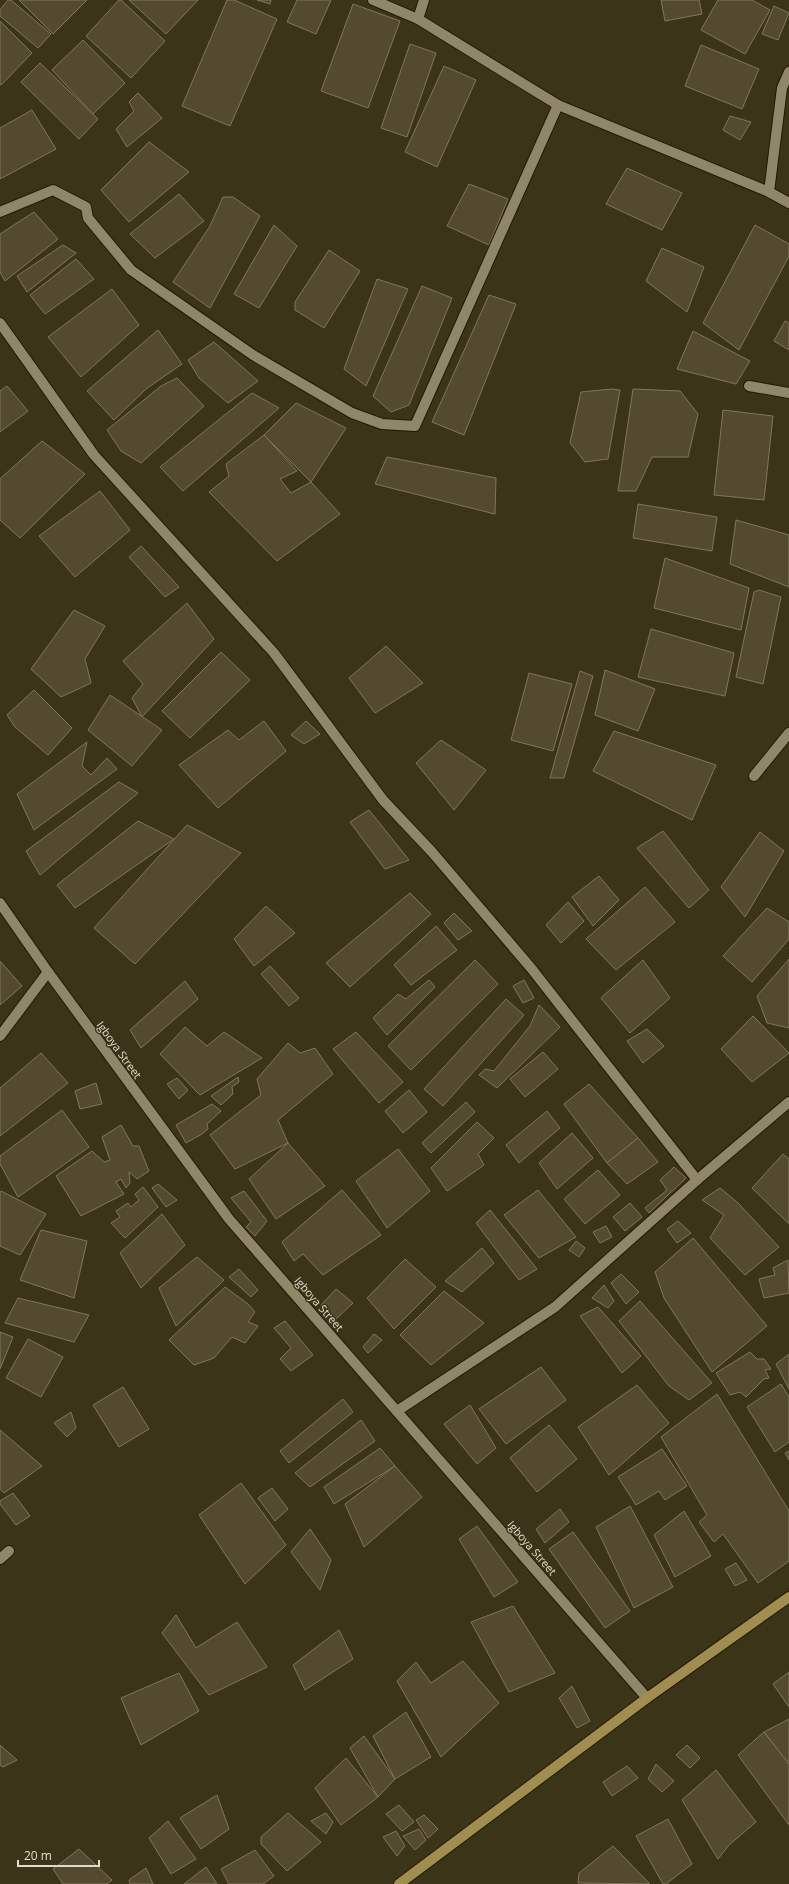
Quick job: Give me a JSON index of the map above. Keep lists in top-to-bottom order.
{
  "streets": {
    "street": ["Igboya Street"]
  },
  "scale_bar": "20 m"
}
